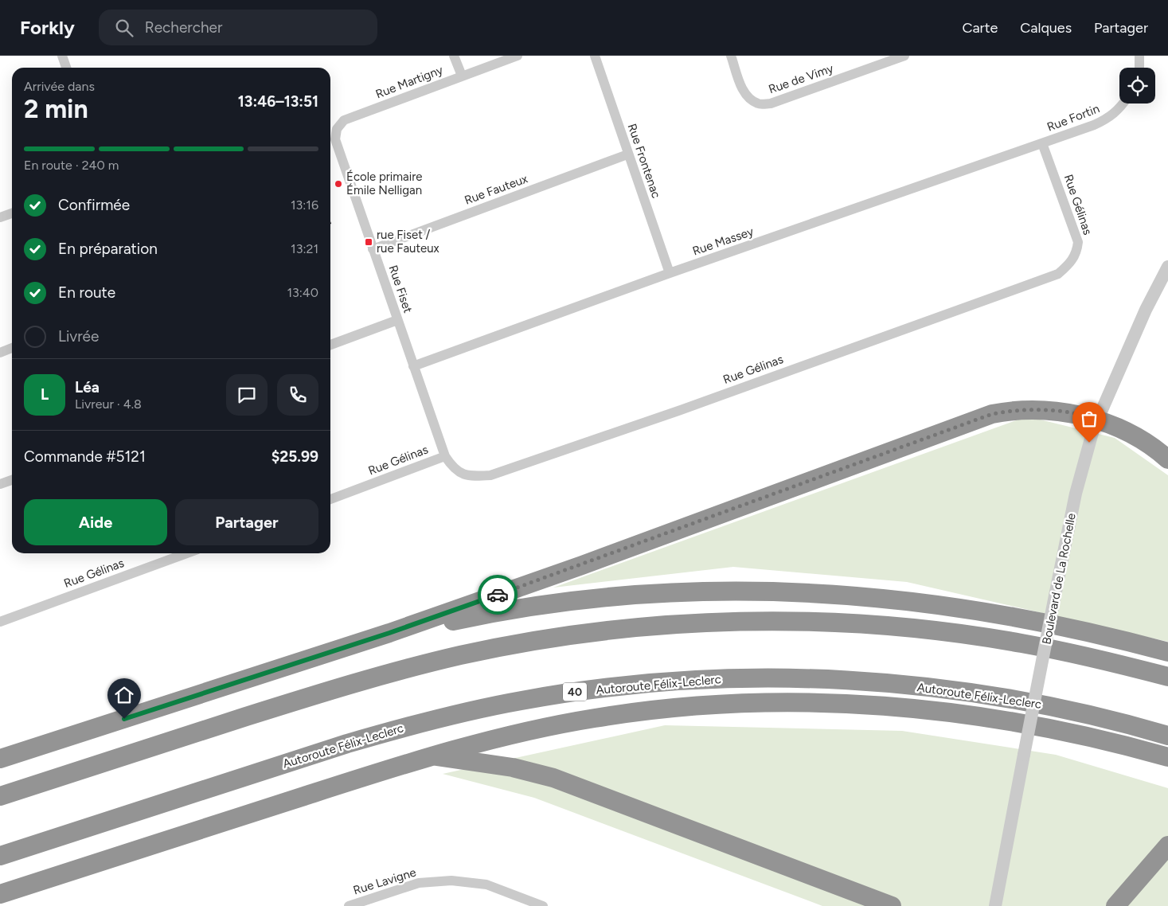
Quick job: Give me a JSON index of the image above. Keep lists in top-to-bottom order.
{
  "streets": {
    "highway": ["Autoroute Félix-Leclerc", "40"],
    "street": [
      "Rue de Vimy",
      "Rue Martigny",
      "Rue Fortin",
      "Rue Frontenac",
      "Rue Fauteux",
      "Rue Gélinas",
      "Rue Massey",
      "Rue Fiset",
      "Boulevard de La Rochelle",
      "Rue Lavigne"
    ]
  },
  "crossings": [
    ["Rue Martigny", "Rue Fiset"],
    ["Rue Fortin", "Rue Gélinas"],
    ["Rue Fortin", "Rue Massey"],
    ["Rue Frontenac", "Rue Fauteux"],
    ["Rue Frontenac", "Rue Massey"],
    ["Rue Fauteux", "Rue Fiset"],
    ["Rue Gélinas", "Rue Massey"],
    ["Rue Gélinas", "Rue Fiset"],
    ["Rue Massey", "Rue Fiset"]
  ],
  "places": {
    "other": ["École primaire Émile Nelligan"],
    "transit": ["rue Fiset / rue Fauteux"]
  },
  "page": {
    "header": "Forkly",
    "search": "Rechercher",
    "nav": ["Carte", "Calques", "Partager"],
    "heading": ["2 min", "Arrivée dans", "13:46–13:51"],
    "panel": [
      "Léa",
      "Livreur · 4.8",
      "Commande #5121",
      "$25.99"
    ],
    "bar": "En route · 240 m",
    "list": [
      ["Confirmée", "13:16"],
      ["En préparation", "13:21"],
      ["En route", "13:40"],
      "Livrée"
    ],
    "round": "L",
    "buttons": ["Aide", "Partager"]
  }
}
